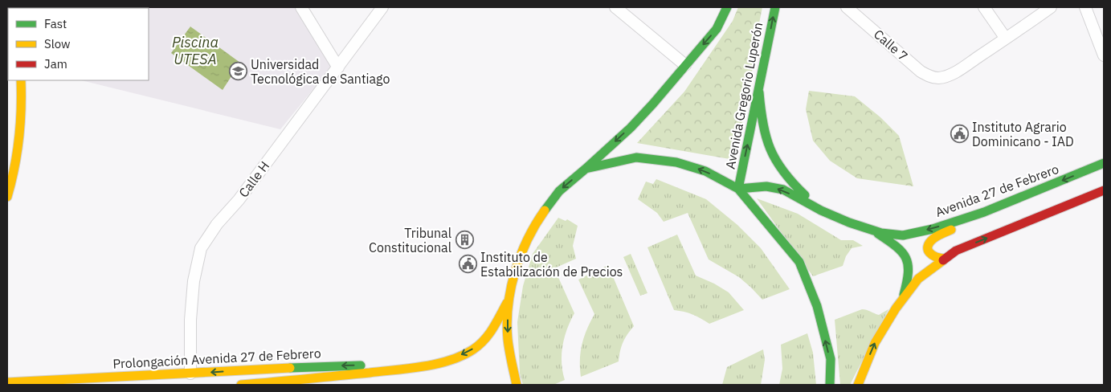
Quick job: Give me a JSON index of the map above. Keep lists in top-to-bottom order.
{
  "streets": {
    "main road": ["Avenida Gregorio Luperón", "Avenida 27 de Febrero", "Prolongación Avenida 27 de Febrero"],
    "street": ["Calle 7", "Calle H"]
  },
  "crossings": [
    ["Avenida Gregorio Luperón", "Avenida 27 de Febrero"],
    ["Calle H", "Prolongación Avenida 27 de Febrero"]
  ],
  "water": ["Piscina UTESA"],
  "places": {
    "school or university": ["Universidad Tecnológica de Santiago"],
    "public building": ["Instituto Agrario Dominicano - IAD", "Instituto de Estabilización de Precios"],
    "building": ["Tribunal Constitucional"]
  },
  "legend": ["Fast", "Slow", "Jam"]
}
